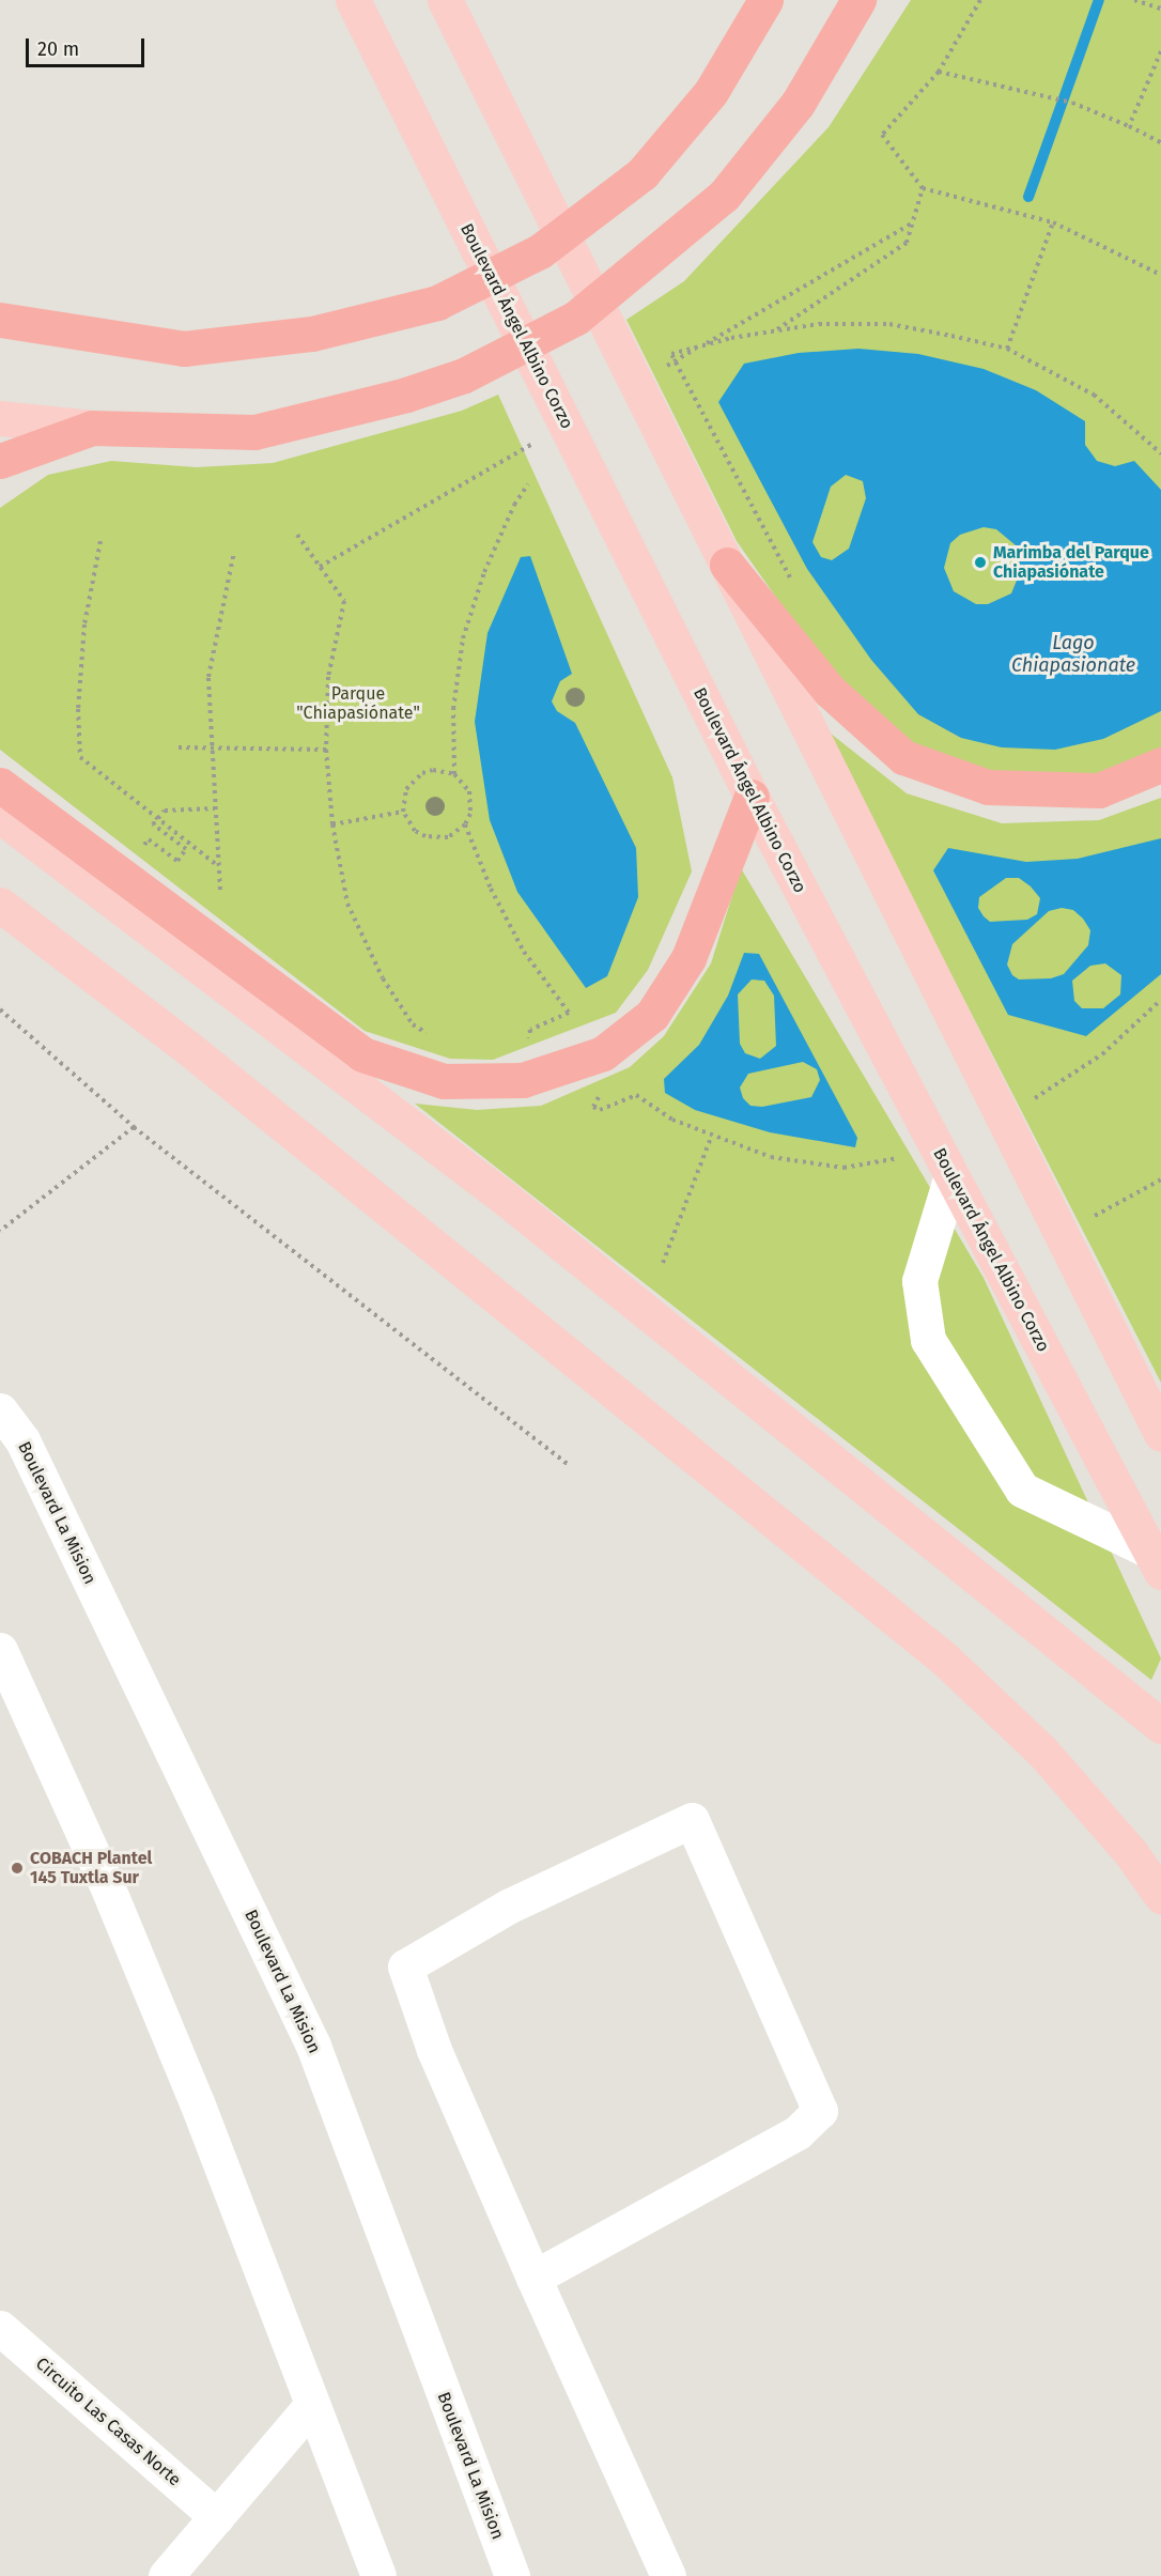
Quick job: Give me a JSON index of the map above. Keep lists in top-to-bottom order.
{
  "streets": {
    "main road": ["Boulevard Ángel Albino Corzo"],
    "street": ["Boulevard La Mision", "Circuito Las Casas Norte"]
  },
  "water": ["Lago Chiapasionate"],
  "parks": ["Parque \"Chiapasiónate\""],
  "places": ["Marimba del Parque Chiapasiónate", "COBACH Plantel 145 Tuxtla Sur"],
  "scale_bar": "20 m"
}
